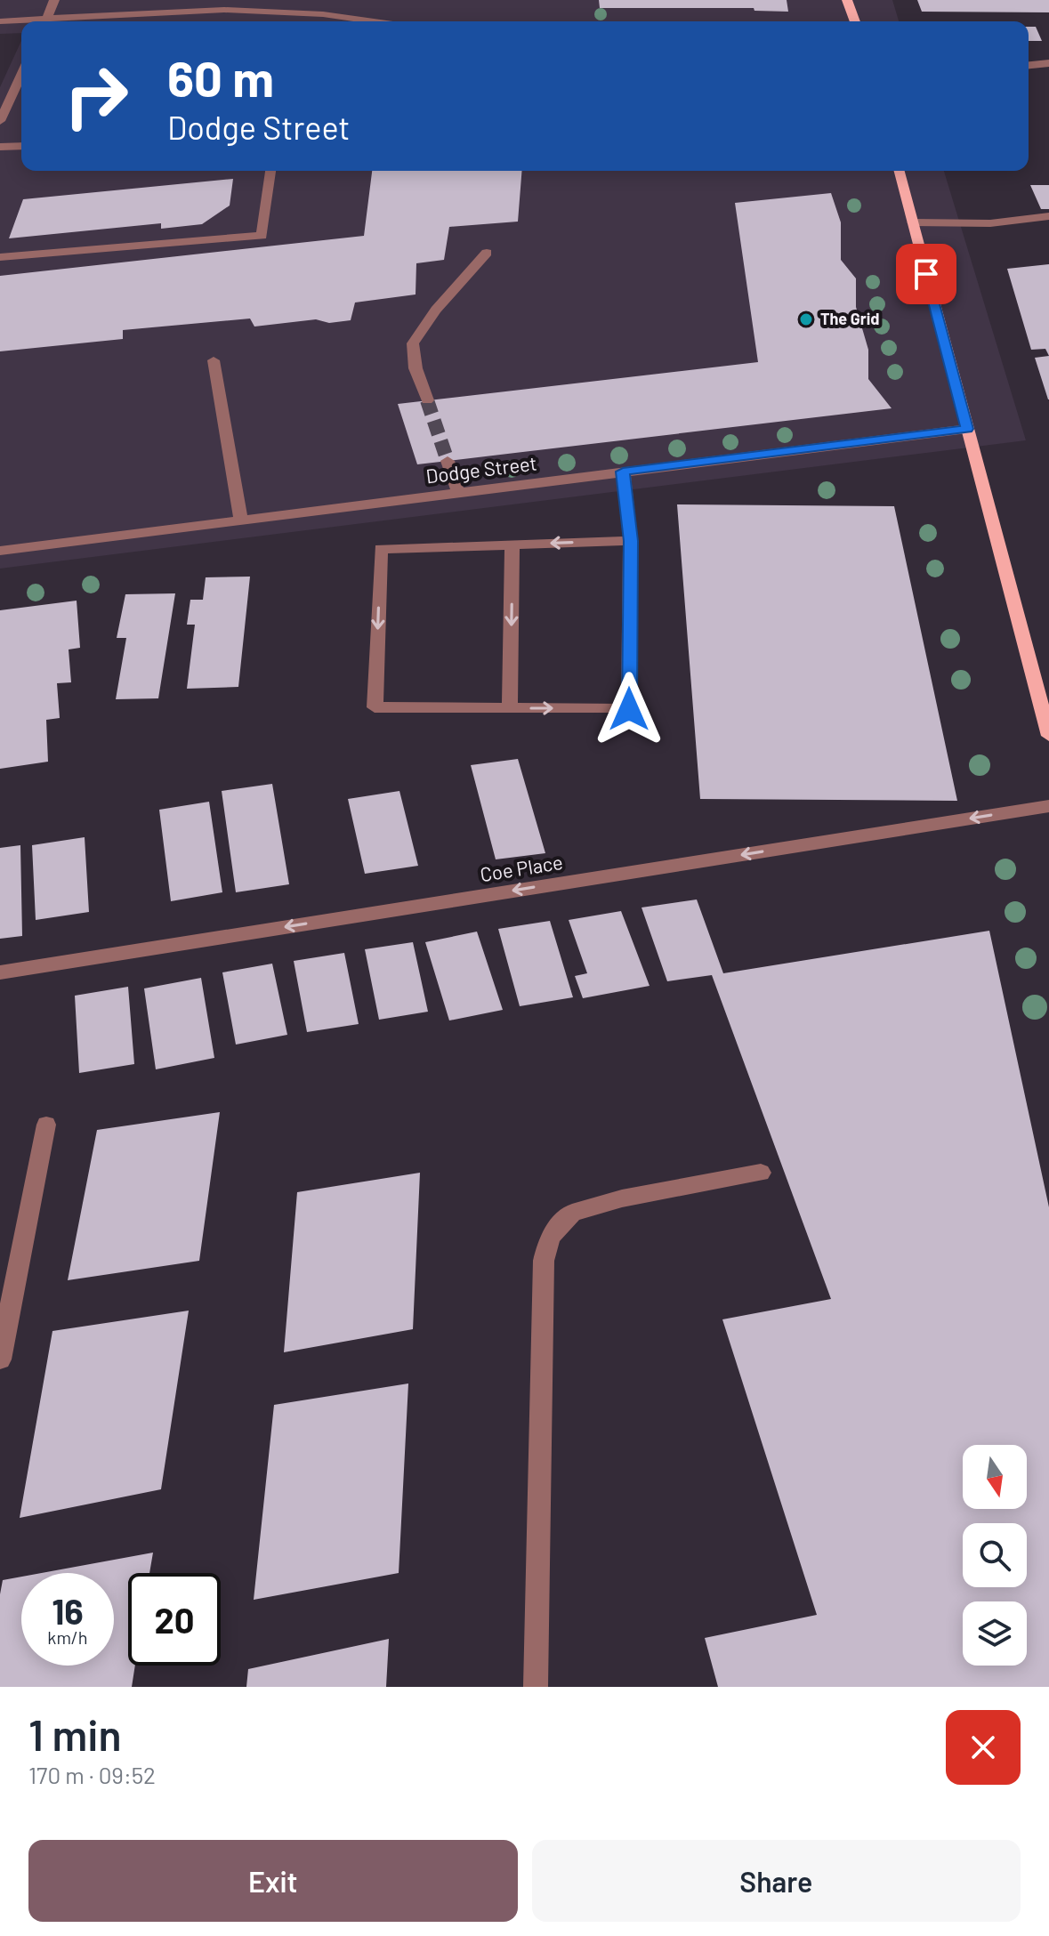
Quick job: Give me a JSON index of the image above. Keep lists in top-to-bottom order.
{
  "streets": {
    "street": ["Dodge Street", "Coe Place"]
  },
  "one_way": ["Coe Place"],
  "places": ["The Grid"],
  "north": "bottom",
  "page": {
    "turn": ["60 m", "Dodge Street"],
    "speed": "16 km/h",
    "limit": "20",
    "heading": ["1 min", "170 m · 09:52"],
    "buttons": ["Exit", "Share"]
  }
}
